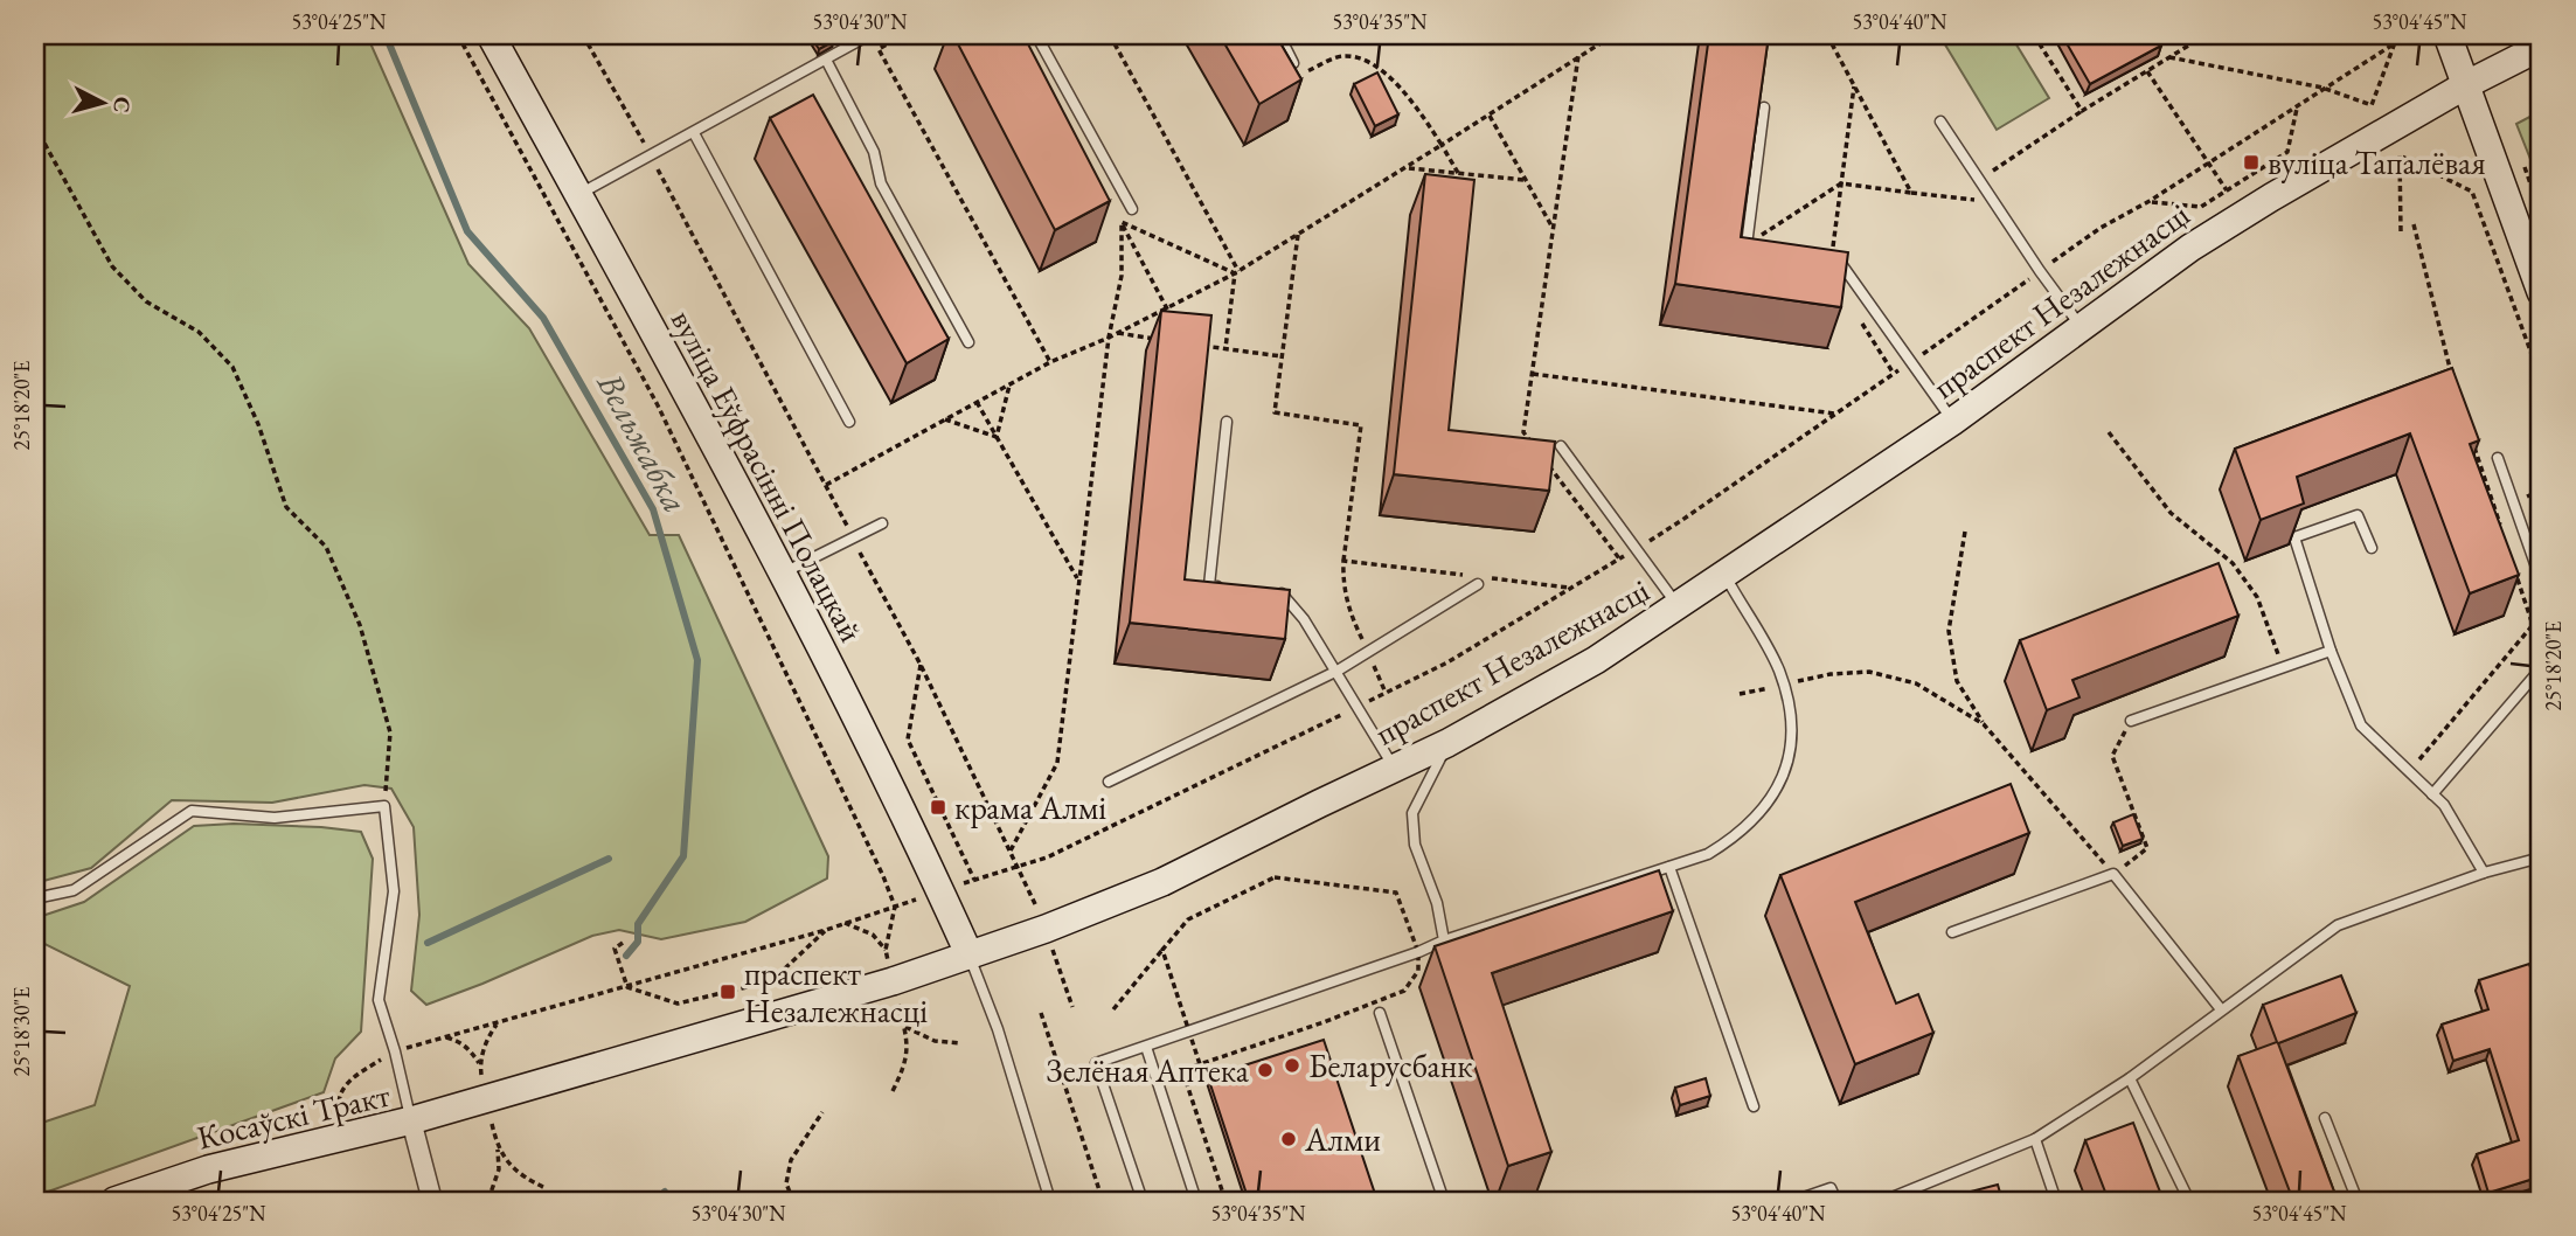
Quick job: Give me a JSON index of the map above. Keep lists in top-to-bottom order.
{
  "streets": {
    "main road": ["праспект Незалежнасці", "вуліца Еўфрасінні Полацкай", "Косаўскі Тракт"]
  },
  "crossings": [
    ["праспект Незалежнасці", "вуліца Еўфрасінні Полацкай"],
    ["праспект Незалежнасці", "Косаўскі Тракт"]
  ],
  "water": ["Вельжабка"],
  "places": {
    "transit": ["вуліца Тапалёвая", "крама Алмі", "праспект Незалежнасці"],
    "other": ["Беларусбанк", "Зелёная Аптека", "Алми"]
  },
  "north": "right",
  "coordinates": [
    "53°04'25\"N",
    "53°04'30\"N",
    "53°04'35\"N",
    "53°04'40\"N",
    "53°04'45\"N",
    "25°18'20\"E",
    "25°18'30\"E"
  ]
}
